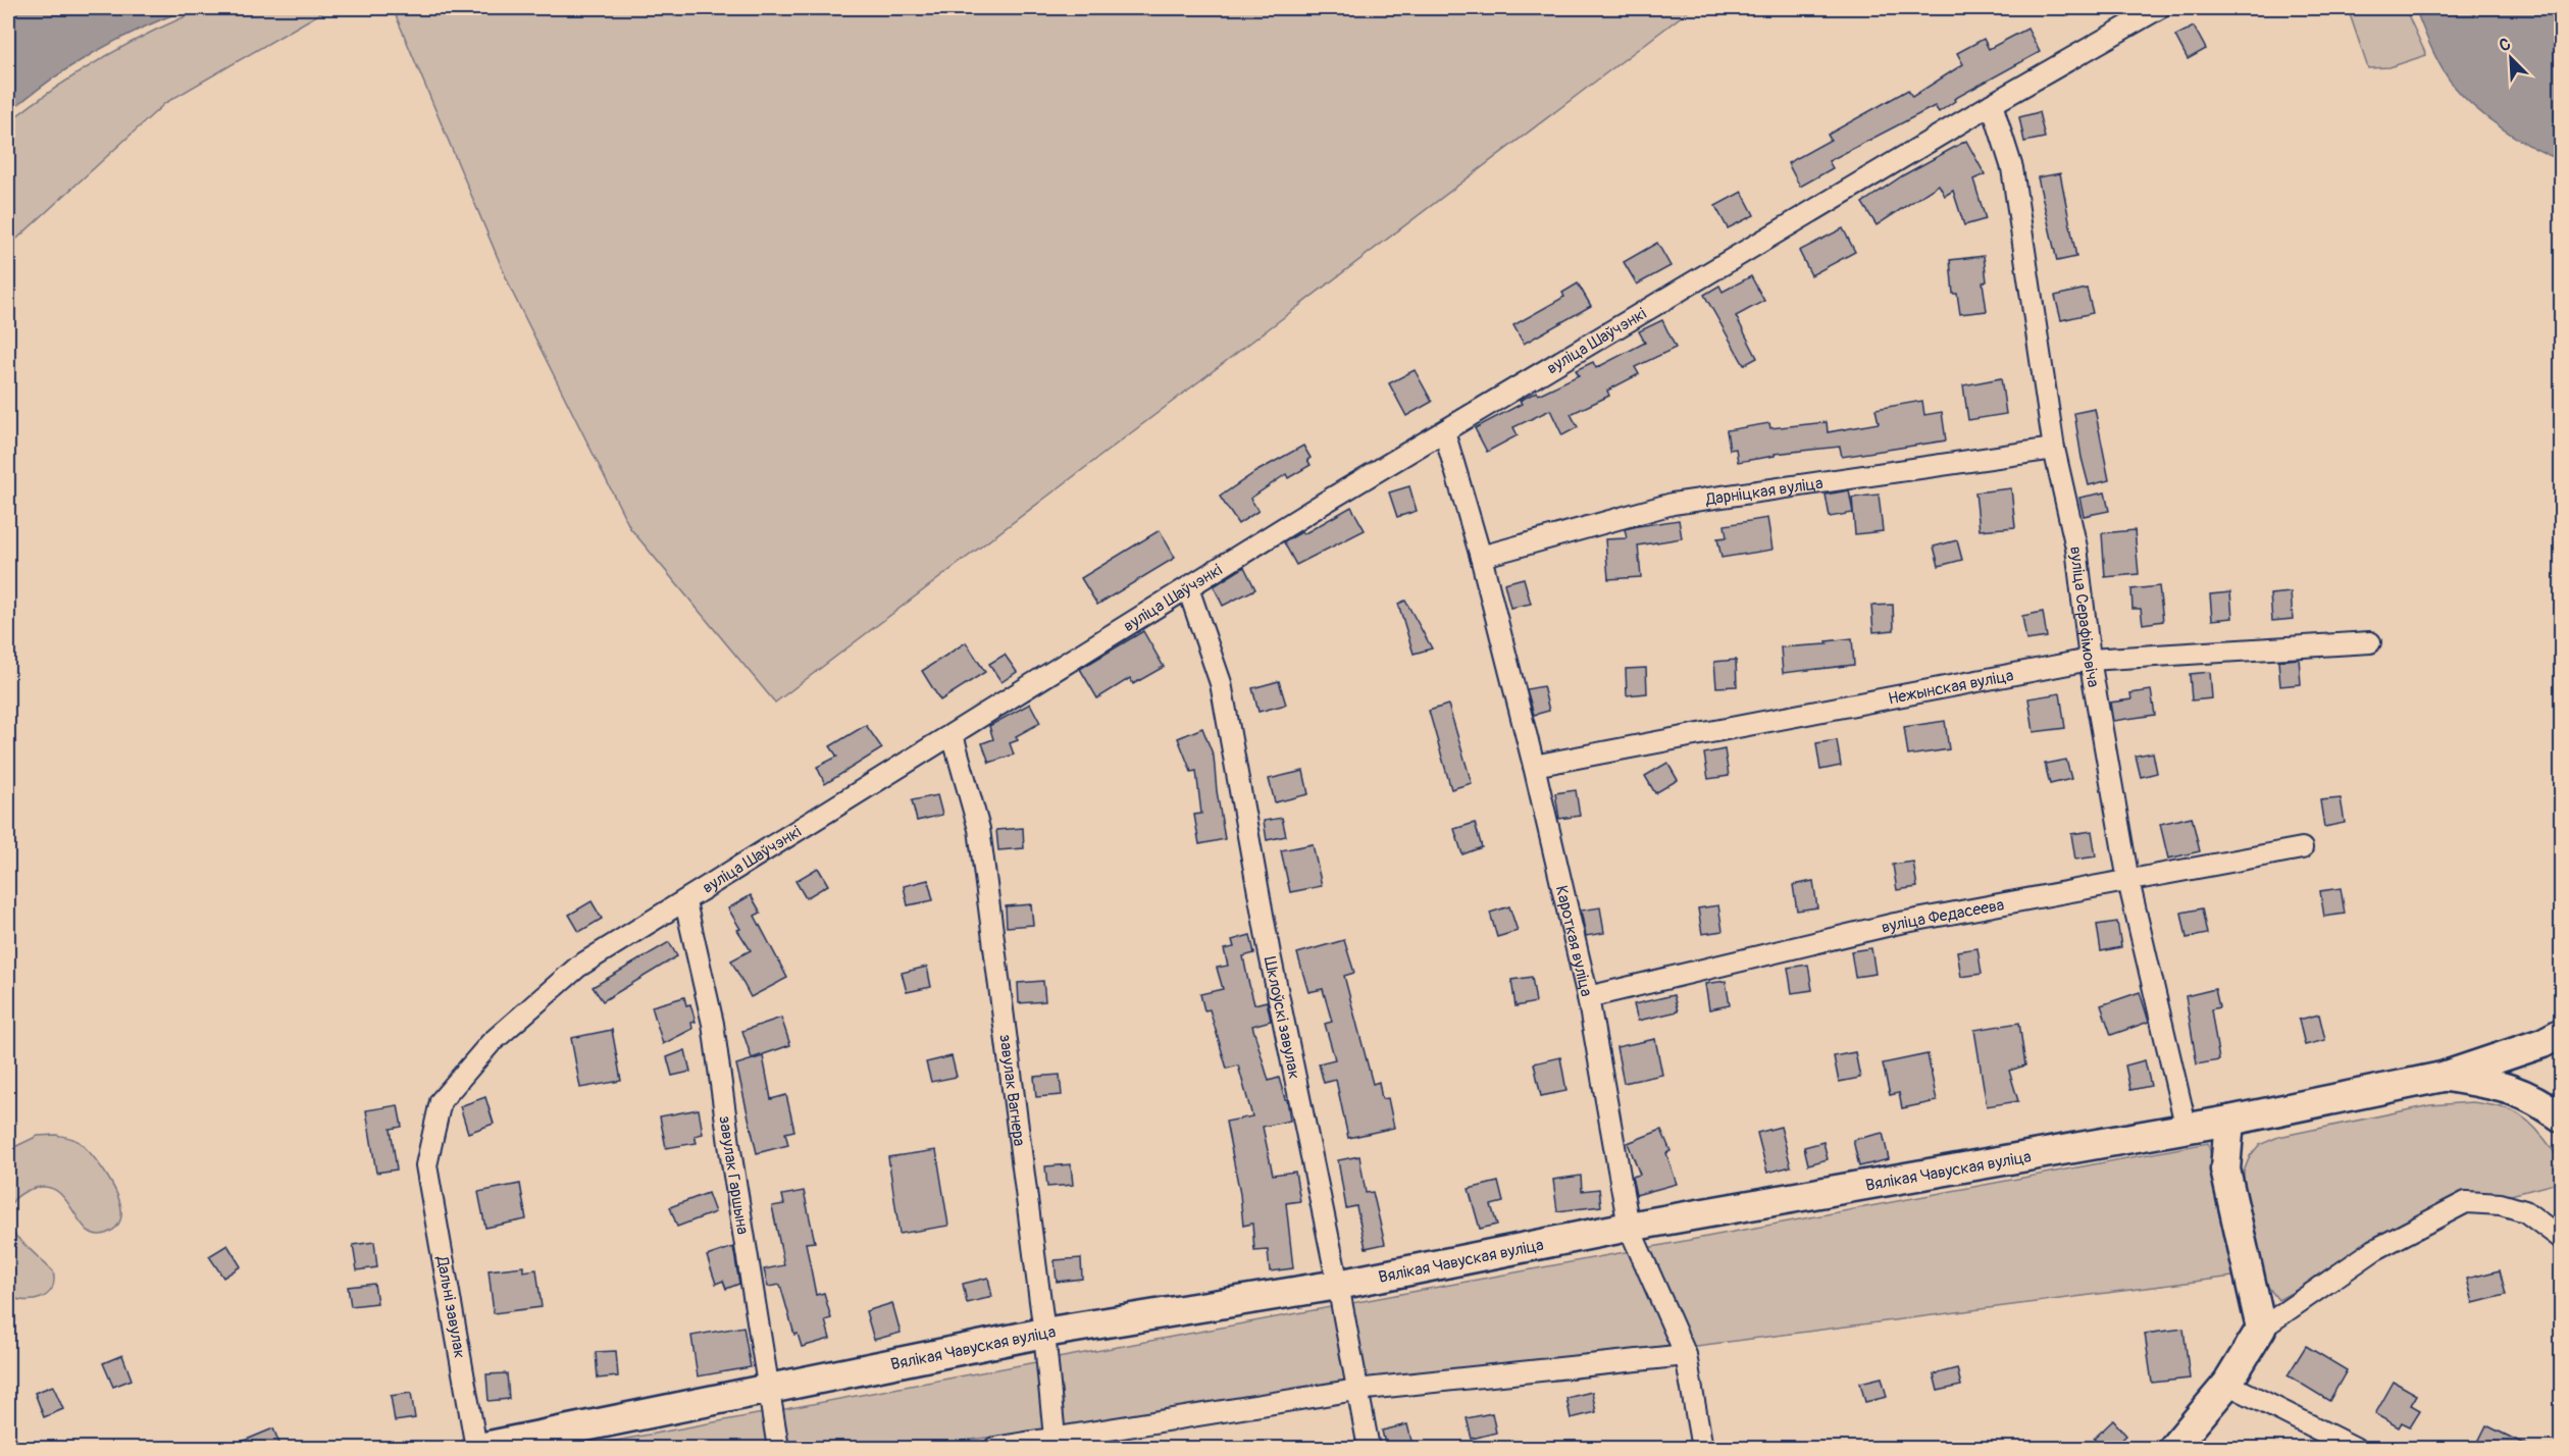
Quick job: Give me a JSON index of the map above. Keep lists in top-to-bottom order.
{
  "streets": {
    "main road": ["Вялікая Чавуская вуліца"],
    "street": [
      "вуліца Шаўчэнкі",
      "Дарніцкая вуліца",
      "вуліца Серафімовіча",
      "Нежынская вуліца",
      "вуліца Федасеева",
      "Кароткая вуліца",
      "Шклоўскі завулак",
      "завулак Вагнера",
      "завулак Гаршына",
      "Дальні завулак"
    ]
  },
  "crossings": [
    ["вуліца Шаўчэнкі", "вуліца Серафімовіча"],
    ["вуліца Шаўчэнкі", "Кароткая вуліца"],
    ["вуліца Шаўчэнкі", "Шклоўскі завулак"],
    ["вуліца Шаўчэнкі", "завулак Вагнера"],
    ["вуліца Шаўчэнкі", "завулак Гаршына"],
    ["вуліца Шаўчэнкі", "Дальні завулак"],
    ["Дарніцкая вуліца", "вуліца Серафімовіча"],
    ["Дарніцкая вуліца", "Кароткая вуліца"],
    ["вуліца Серафімовіча", "Нежынская вуліца"],
    ["вуліца Серафімовіча", "вуліца Федасеева"],
    ["вуліца Серафімовіча", "Вялікая Чавуская вуліца"],
    ["Нежынская вуліца", "Кароткая вуліца"],
    ["вуліца Федасеева", "Кароткая вуліца"],
    ["Кароткая вуліца", "Вялікая Чавуская вуліца"],
    ["Шклоўскі завулак", "Вялікая Чавуская вуліца"],
    ["завулак Вагнера", "Вялікая Чавуская вуліца"],
    ["Вялікая Чавуская вуліца", "завулак Гаршына"],
    ["Вялікая Чавуская вуліца", "Дальні завулак"]
  ],
  "north": "top left"
}
